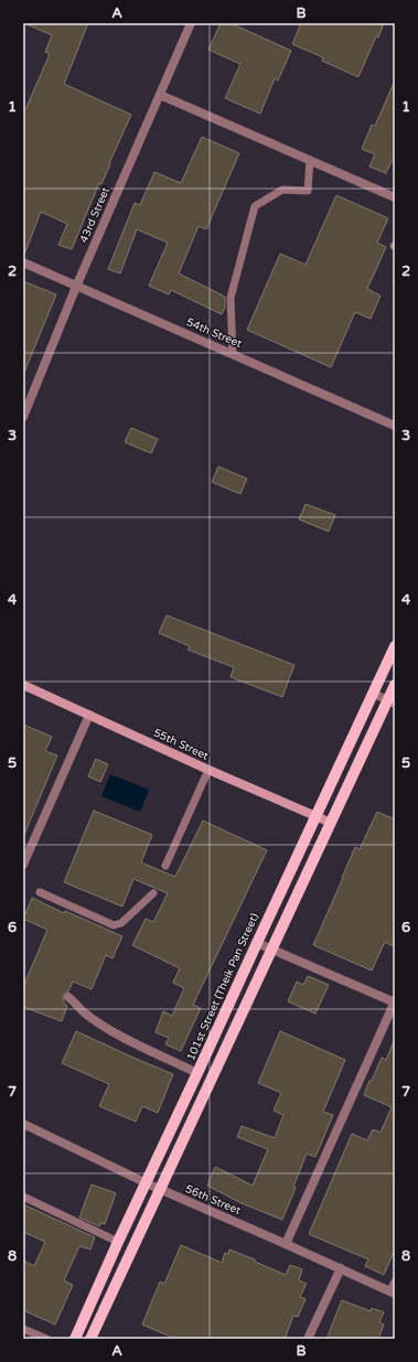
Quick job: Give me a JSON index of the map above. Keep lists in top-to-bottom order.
{
  "streets": {
    "main road": ["55th Street", "101st Street (Theik Pan Street)"],
    "street": ["43rd Street", "54th Street", "56th Street"]
  },
  "crossings": [
    ["43rd Street", "54th Street"],
    ["55th Street", "101st Street (Theik Pan Street)"],
    ["101st Street (Theik Pan Street)", "56th Street"]
  ],
  "grid": {
    "columns": ["A", "B"],
    "rows": [
      "1",
      "2",
      "3",
      "4",
      "5",
      "6",
      "7",
      "8"
    ]
  }
}
